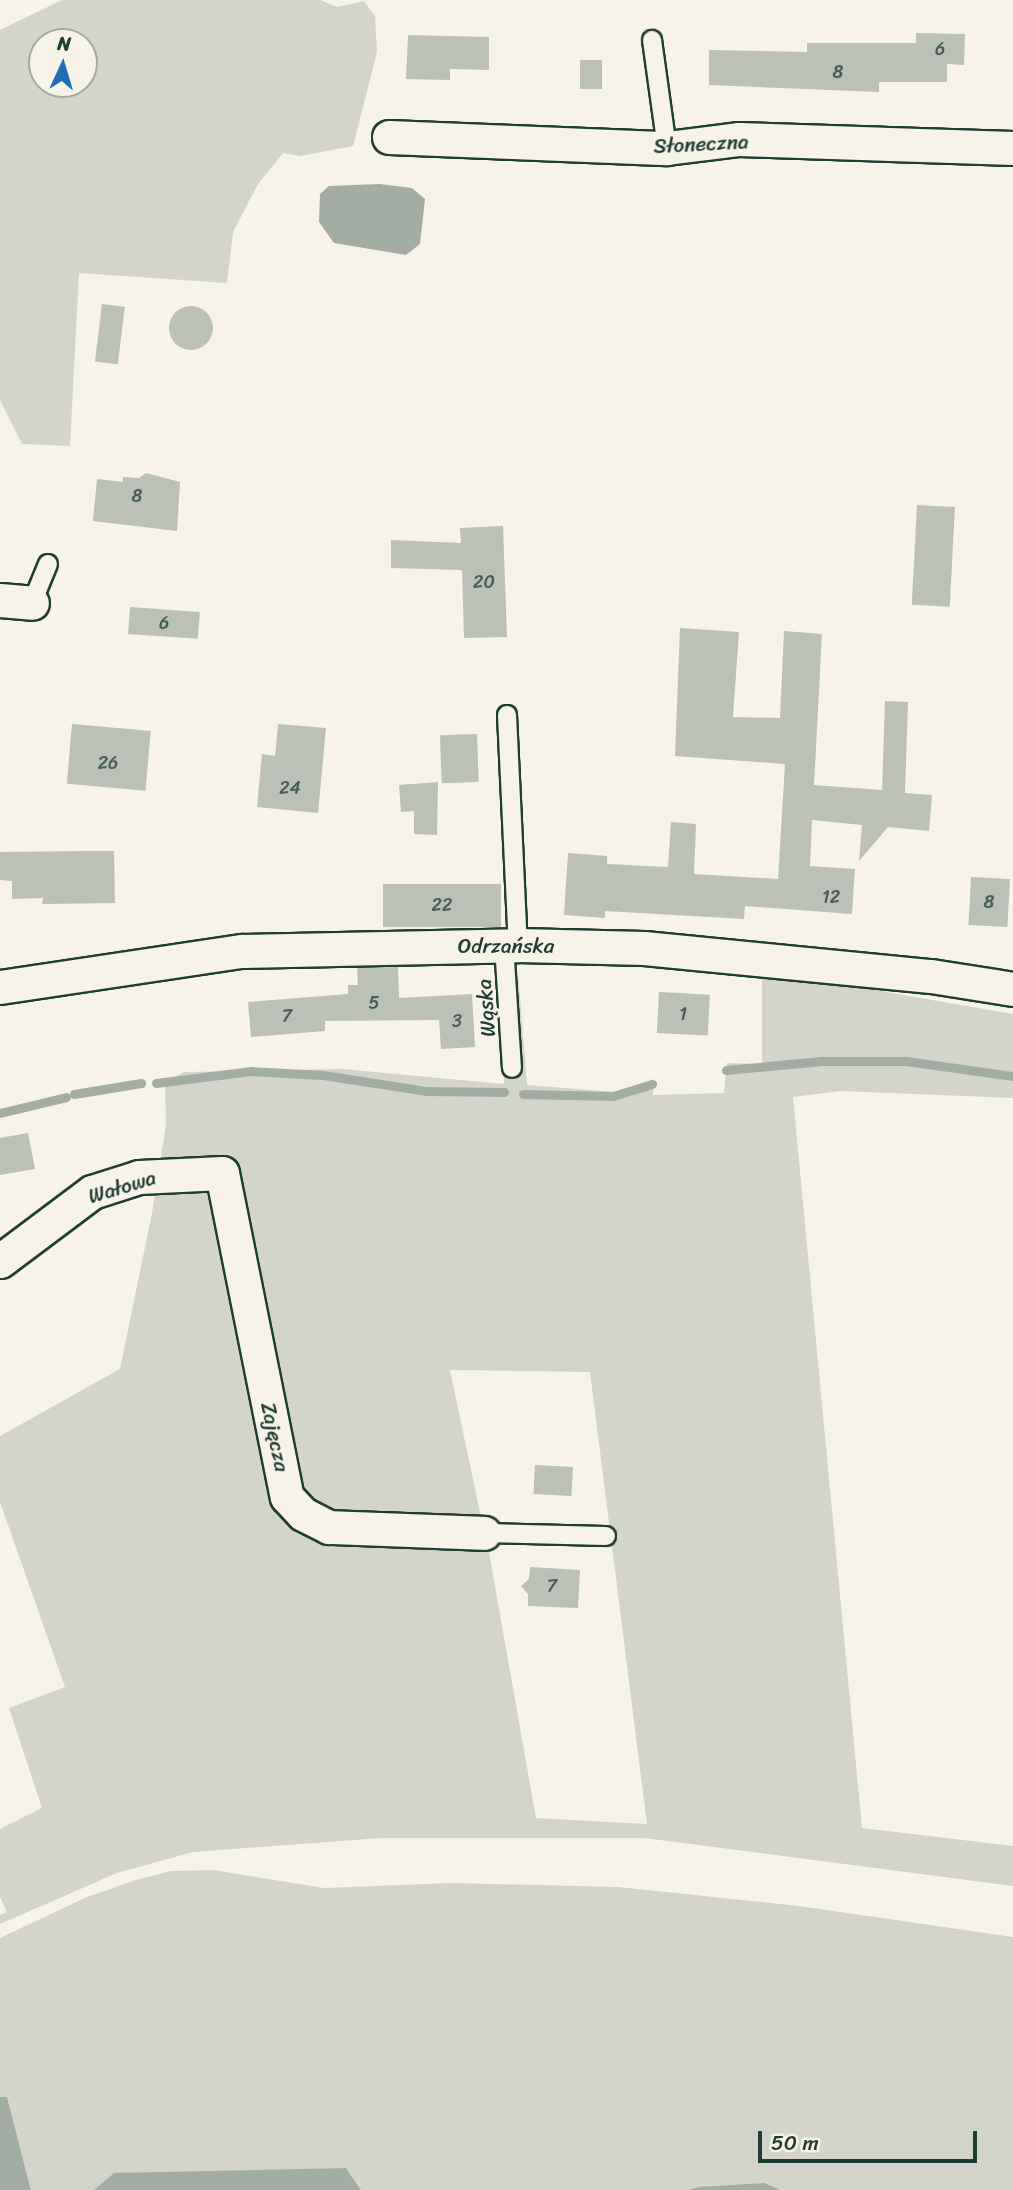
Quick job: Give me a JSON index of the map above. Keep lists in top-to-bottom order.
{
  "streets": {
    "street": [
      "Słoneczna",
      "Odrzańska",
      "Wałowa",
      "Zajęcza"
    ],
    "lane": ["Wąska"]
  },
  "crossings": [
    ["Odrzańska", "Wąska"],
    ["Wałowa", "Zajęcza"]
  ],
  "house_numbers": [
    "6",
    "8",
    "8",
    "20",
    "6",
    "26",
    "24",
    "12",
    "8",
    "22",
    "5",
    "1",
    "7",
    "3",
    "7"
  ],
  "scale_bar": "50 m",
  "north": "top"
}
